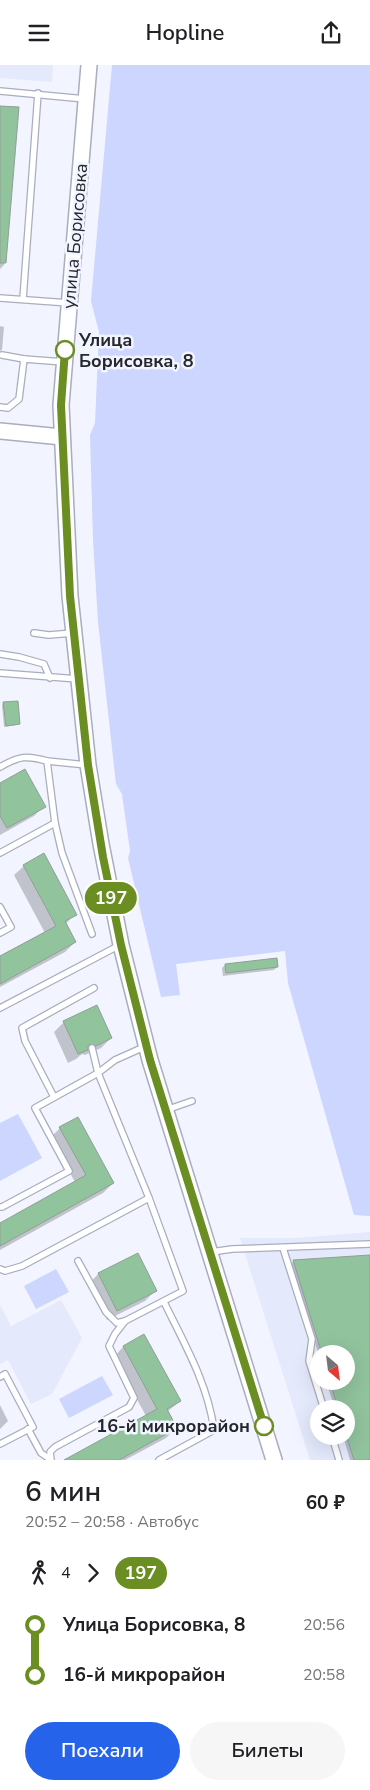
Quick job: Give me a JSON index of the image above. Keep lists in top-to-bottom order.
{
  "streets": {
    "street": ["улица Борисовка"]
  },
  "places": ["Улица Борисовка, 8", "16-й микрорайон"],
  "lines": ["bus line 197"],
  "north": "bottom right",
  "page": {
    "header": "Hopline",
    "on_map": "197",
    "heading": ["6 мин", "20:52 – 20:58 · Автобус", "60 ₽"],
    "legs": ["4", "197"],
    "list": [
      {
        "name": "Улица Борисовка, 8",
        "value": "20:56"
      },
      {
        "name": "16-й микрорайон",
        "value": "20:58"
      }
    ],
    "buttons": ["Поехали", "Билеты"]
  }
}
